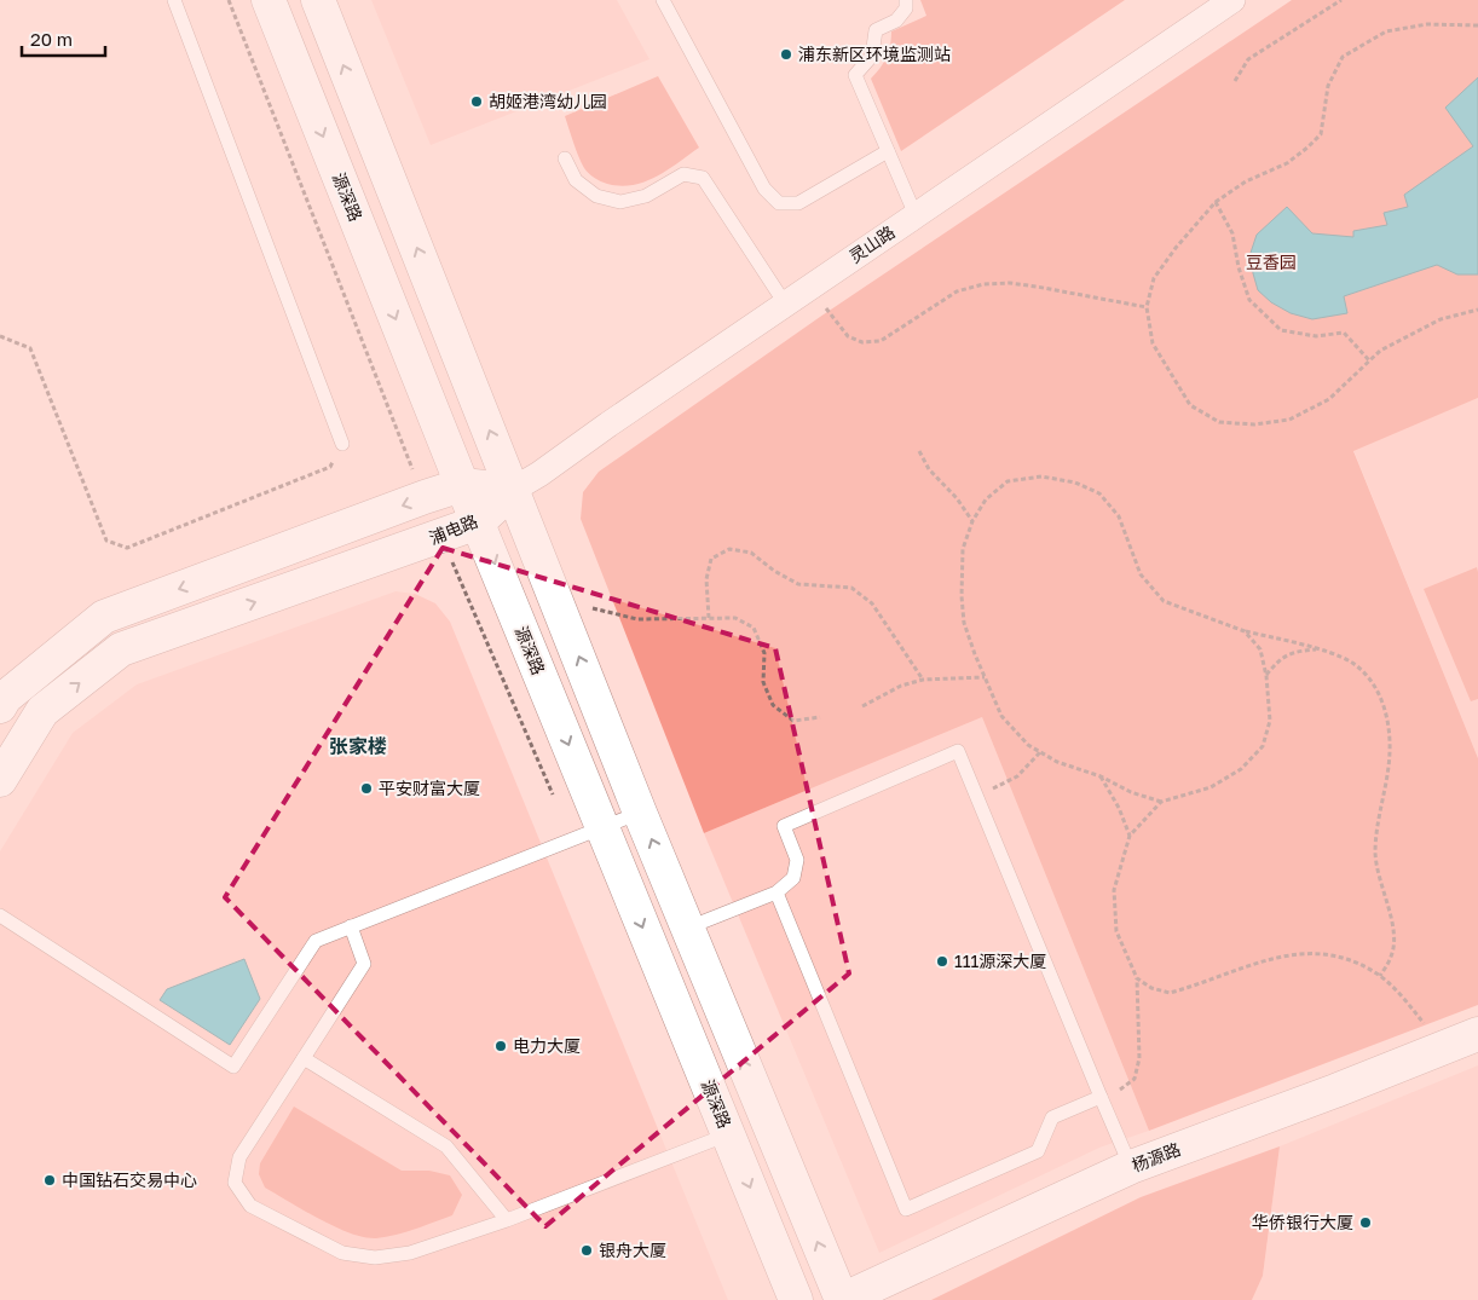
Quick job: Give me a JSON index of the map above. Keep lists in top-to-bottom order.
{
  "streets": {
    "main road": ["源深路", "浦电路", "杨源路"],
    "street": ["灵山路"]
  },
  "crossings": [
    ["源深路", "浦电路"],
    ["灵山路", "浦电路"]
  ],
  "districts": ["张家楼"],
  "parks": ["豆香园"],
  "places": [
    "浦东新区环境监测站",
    "胡姬港湾幼儿园",
    "平安财富大厦",
    "111源深大厦",
    "电力大厦",
    "中国钻石交易中心",
    "华侨银行大厦",
    "银舟大厦"
  ],
  "scale_bar": "20 m"
}
